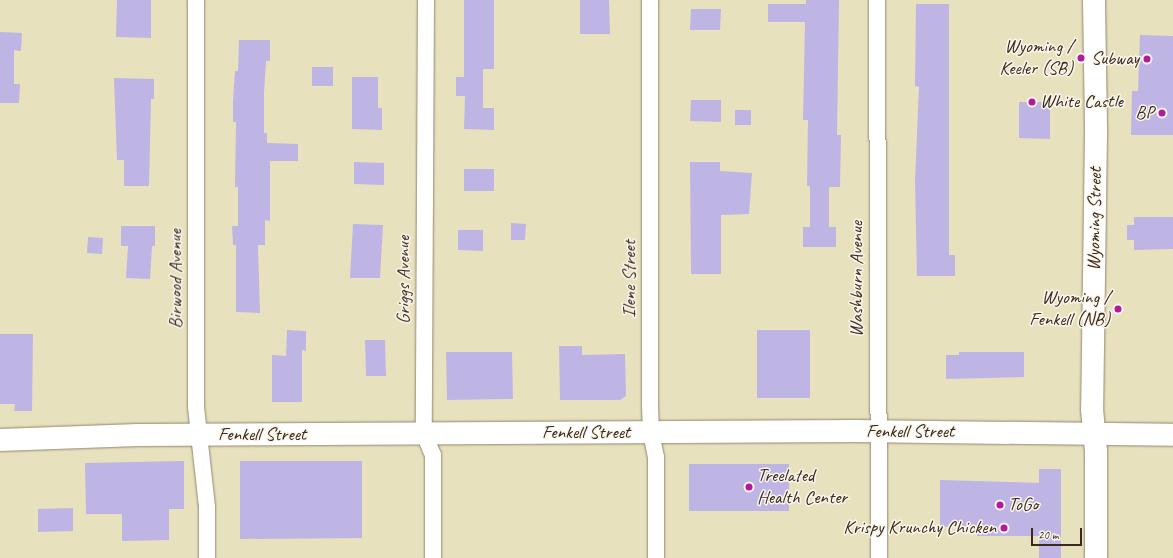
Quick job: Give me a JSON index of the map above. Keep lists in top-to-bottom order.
{
  "streets": {
    "street": [
      "Wyoming Street",
      "Birwood Avenue",
      "Ilene Street",
      "Washburn Avenue",
      "Griggs Avenue",
      "Fenkell Street"
    ]
  },
  "crossings": [
    ["Wyoming Street", "Fenkell Street"],
    ["Birwood Avenue", "Fenkell Street"],
    ["Ilene Street", "Fenkell Street"],
    ["Washburn Avenue", "Fenkell Street"],
    ["Griggs Avenue", "Fenkell Street"]
  ],
  "places": [
    "Wyoming / Keeler (SB)",
    "Subway",
    "White Castle",
    "BP",
    "Wyoming / Fenkell (NB)",
    "Treelated Health Center",
    "ToGo",
    "Krispy Krunchy Chicken"
  ],
  "scale_bar": "20 m"
}
